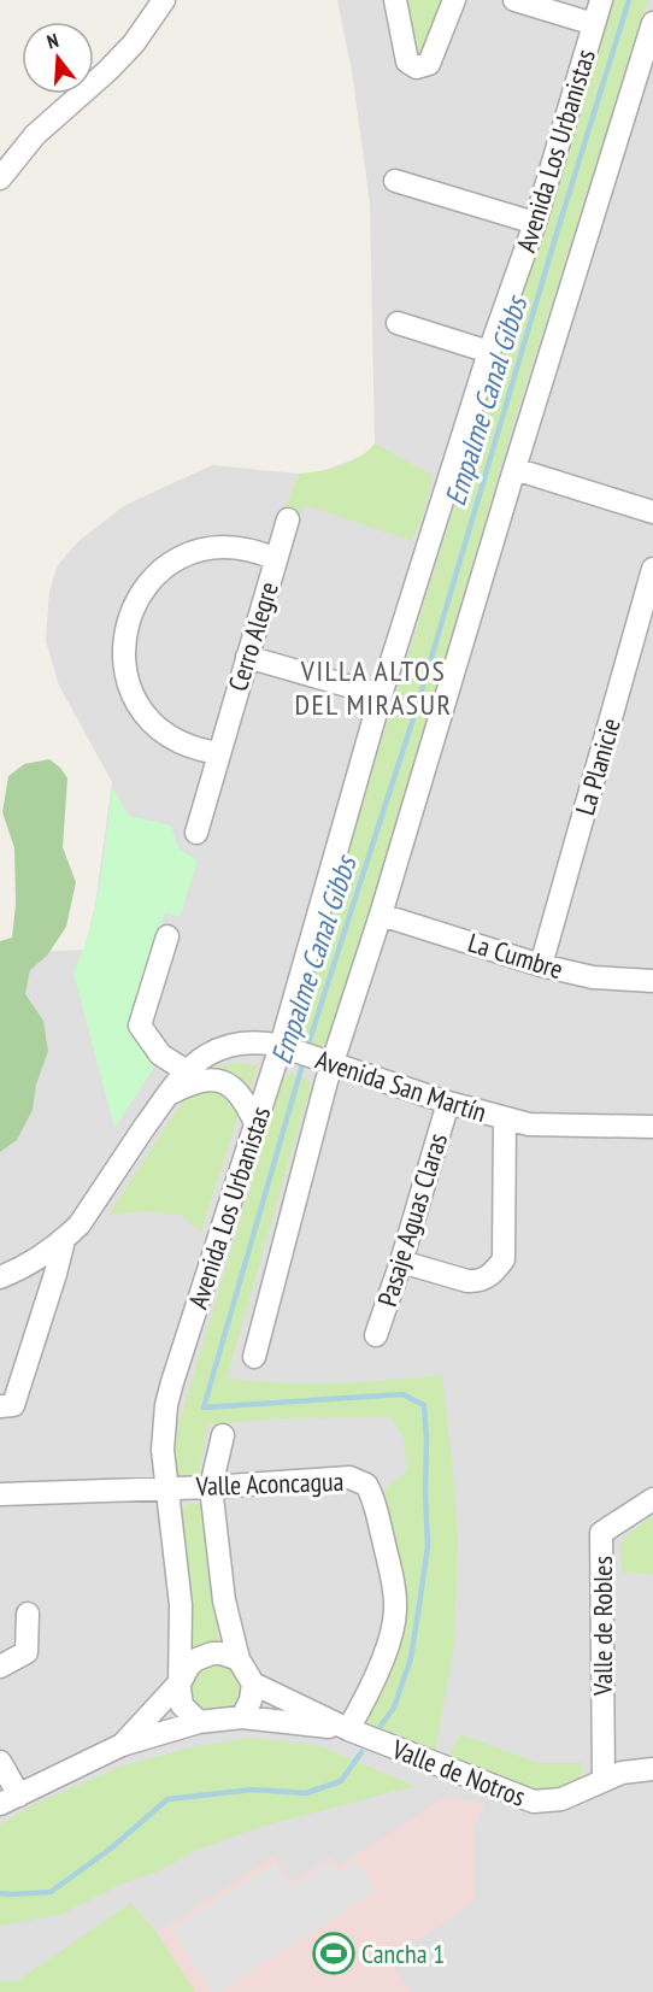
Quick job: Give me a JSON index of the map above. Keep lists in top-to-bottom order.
{
  "streets": {
    "street": [
      "Avenida Los Urbanistas",
      "Cerro Alegre",
      "La Planicie",
      "La Cumbre",
      "Avenida San Martín",
      "Pasaje Aguas Claras",
      "Valle Aconcagua",
      "Valle de Robles",
      "Valle de Notros"
    ]
  },
  "crossings": [
    ["Avenida Los Urbanistas", "La Cumbre"],
    ["Avenida Los Urbanistas", "Avenida San Martín"],
    ["Avenida Los Urbanistas", "Valle Aconcagua"],
    ["Avenida Los Urbanistas", "Valle de Notros"],
    ["La Planicie", "La Cumbre"],
    ["Avenida San Martín", "Pasaje Aguas Claras"],
    ["Valle Aconcagua", "Valle de Notros"],
    ["Valle de Robles", "Valle de Notros"]
  ],
  "districts": ["VILLA ALTOS DEL MIRASUR"],
  "water": ["Empalme Canal Gibbs"],
  "places": {
    "sports": ["Cancha 1"]
  },
  "north": "top"
}
